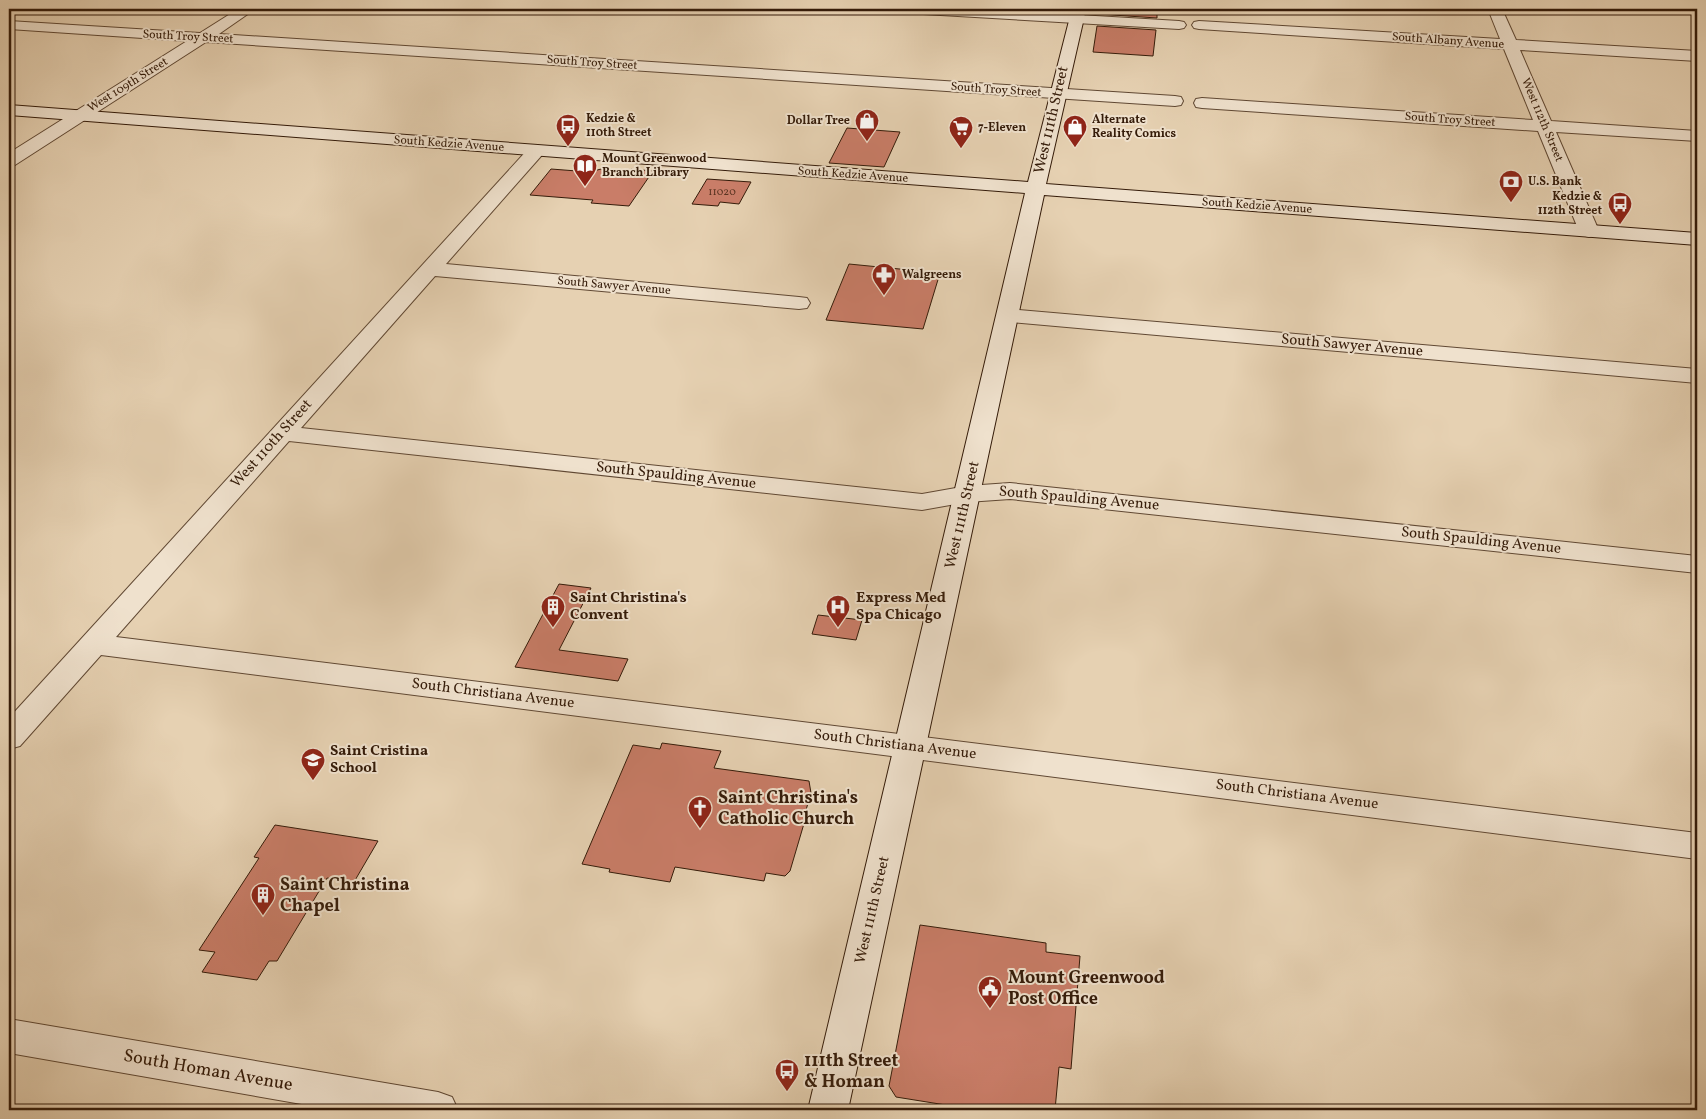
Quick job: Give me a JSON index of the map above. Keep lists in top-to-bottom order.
{
  "streets": {
    "street": [
      "South Troy Street",
      "South Albany Avenue",
      "West 109th Street",
      "West 111th Street",
      "West 112th Street",
      "South Kedzie Avenue",
      "South Sawyer Avenue",
      "West 110th Street",
      "South Spaulding Avenue",
      "South Christiana Avenue",
      "South Homan Avenue"
    ]
  },
  "crossings": [
    ["South Troy Street", "West 109th Street"],
    ["South Troy Street", "West 111th Street"],
    ["South Troy Street", "West 112th Street"],
    ["South Albany Avenue", "West 112th Street"],
    ["West 109th Street", "South Kedzie Avenue"],
    ["West 111th Street", "South Kedzie Avenue"],
    ["West 111th Street", "South Sawyer Avenue"],
    ["West 111th Street", "South Spaulding Avenue"],
    ["West 111th Street", "South Christiana Avenue"],
    ["West 112th Street", "South Kedzie Avenue"],
    ["South Kedzie Avenue", "West 110th Street"],
    ["South Sawyer Avenue", "West 110th Street"],
    ["West 110th Street", "South Spaulding Avenue"],
    ["West 110th Street", "South Christiana Avenue"]
  ],
  "places": {
    "shop": ["Dollar Tree", "Alternate Reality Comics"],
    "bus stop": ["Kedzie & 110th Street", "Kedzie & 112th Street", "111th Street & Homan"],
    "supermarket": ["7-Eleven"],
    "library": ["Mount Greenwood Branch Library"],
    "bank": ["U.S. Bank"],
    "pharmacy": ["Walgreens"],
    "building": ["Saint Christina's Convent", "Saint Christina Chapel"],
    "hospital": ["Express Med Spa Chicago"],
    "school or university": ["Saint Cristina School"],
    "church": ["Saint Christina's Catholic Church"],
    "public building": ["Mount Greenwood Post Office"]
  },
  "house_numbers": ["11020"]
}
